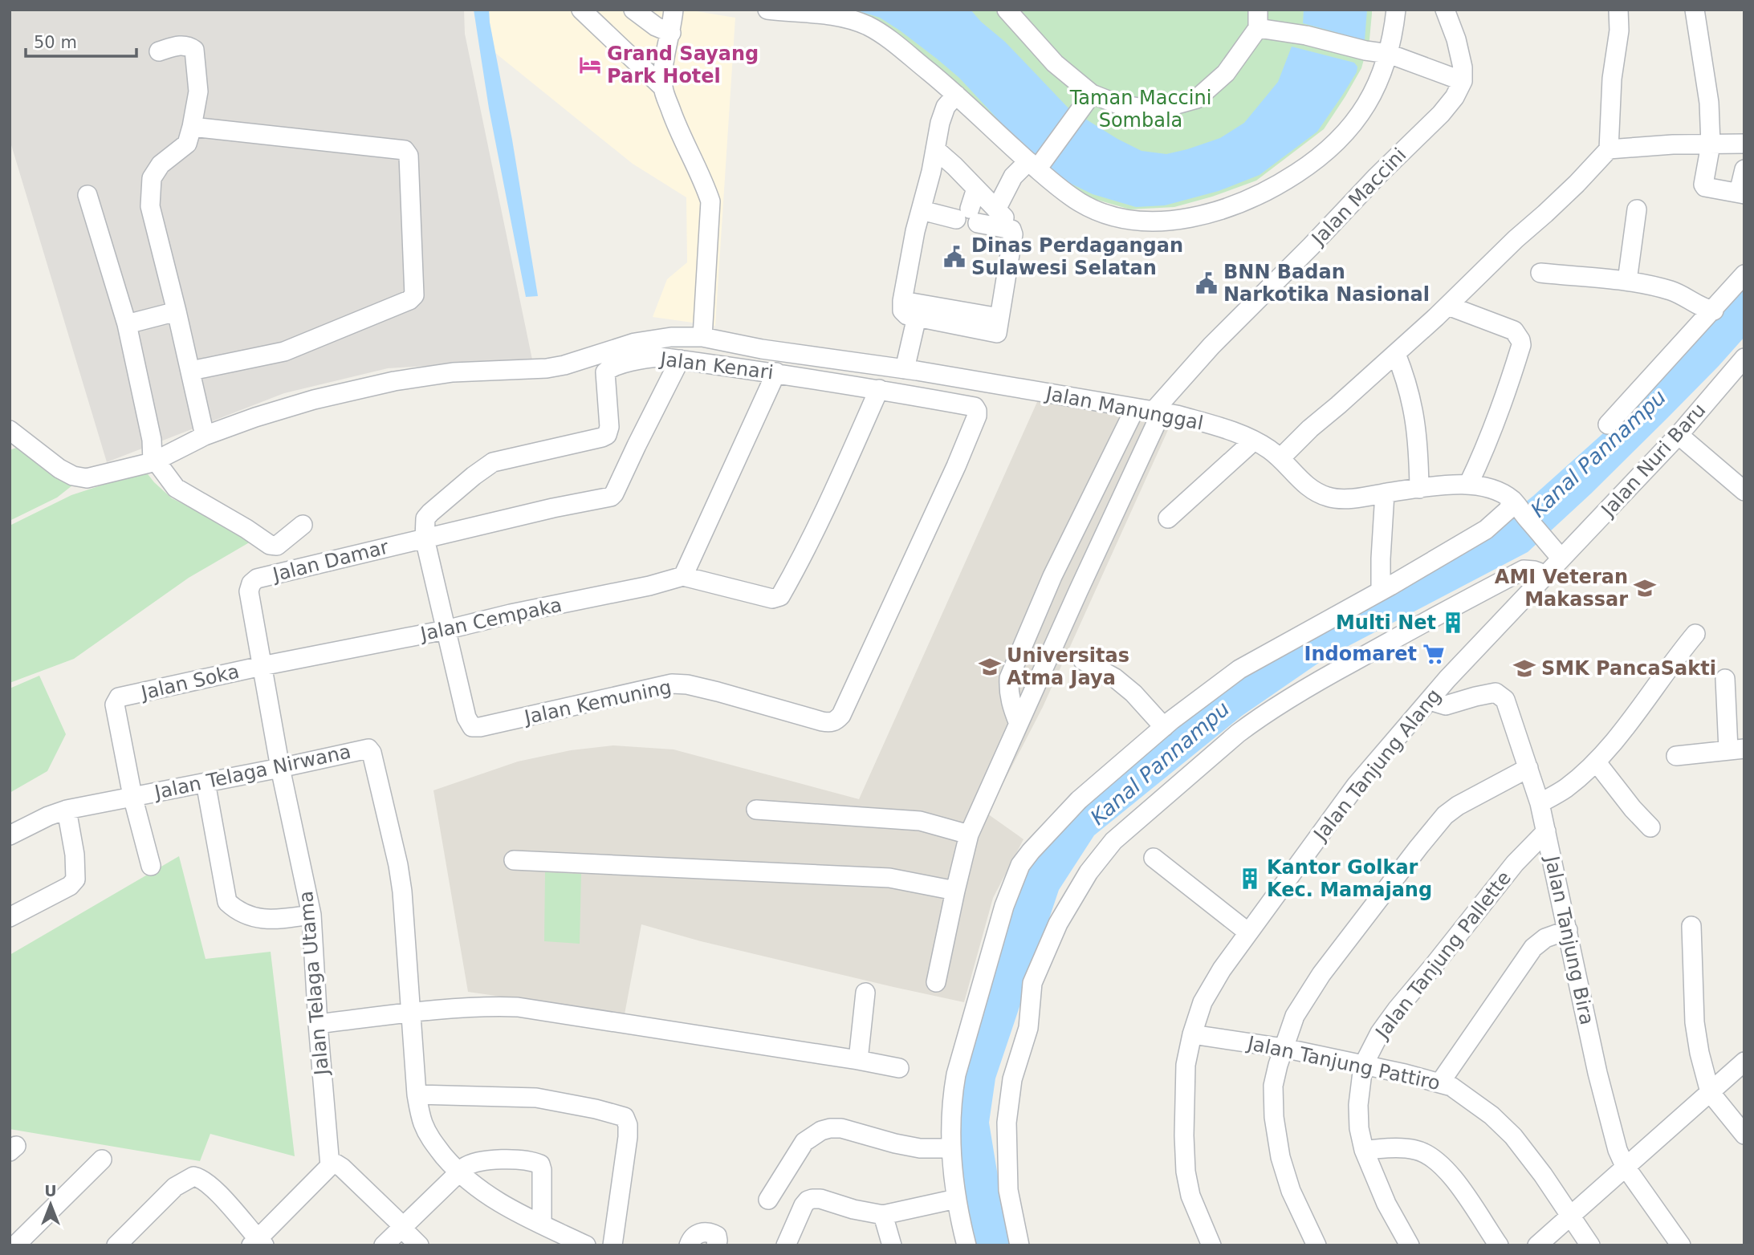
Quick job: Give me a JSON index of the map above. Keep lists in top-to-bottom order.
{
  "streets": {
    "street": [
      "Jalan Maccini",
      "Jalan Kenari",
      "Jalan Manunggal",
      "Jalan Nuri Baru",
      "Jalan Damar",
      "Jalan Cempaka",
      "Jalan Soka",
      "Jalan Kemuning",
      "Jalan Tanjung Alang",
      "Jalan Telaga Nirwana",
      "Jalan Tanjung Bira",
      "Jalan Tanjung Pallette",
      "Jalan Telaga Utama",
      "Jalan Tanjung Pattiro"
    ]
  },
  "crossings": [
    ["Jalan Maccini", "Jalan Manunggal"],
    ["Jalan Kenari", "Jalan Damar"],
    ["Jalan Kenari", "Jalan Cempaka"],
    ["Jalan Kenari", "Jalan Kemuning"],
    ["Jalan Manunggal", "Jalan Nuri Baru"],
    ["Jalan Manunggal", "Jalan Tanjung Alang"],
    ["Jalan Nuri Baru", "Jalan Tanjung Alang"],
    ["Jalan Damar", "Jalan Cempaka"],
    ["Jalan Damar", "Jalan Soka"],
    ["Jalan Damar", "Jalan Telaga Nirwana"],
    ["Jalan Damar", "Jalan Telaga Utama"],
    ["Jalan Cempaka", "Jalan Soka"],
    ["Jalan Cempaka", "Jalan Kemuning"],
    ["Jalan Soka", "Jalan Telaga Nirwana"],
    ["Jalan Tanjung Alang", "Jalan Tanjung Bira"],
    ["Jalan Tanjung Alang", "Jalan Tanjung Pattiro"],
    ["Jalan Telaga Nirwana", "Jalan Telaga Utama"],
    ["Jalan Tanjung Bira", "Jalan Tanjung Pallette"],
    ["Jalan Tanjung Pallette", "Jalan Tanjung Pattiro"]
  ],
  "water": ["Kanal Pannampu"],
  "parks": ["Taman Maccini Sombala"],
  "places": {
    "hotel": ["Grand Sayang Park Hotel"],
    "public building": ["Dinas Perdagangan Sulawesi Selatan", "BNN Badan Narkotika Nasional"],
    "school or university": ["AMI Veteran Makassar", "Universitas Atma Jaya", "SMK PancaSakti"],
    "building": ["Multi Net", "Kantor Golkar Kec. Mamajang"],
    "supermarket": ["Indomaret"]
  },
  "scale_bar": "50 m",
  "north": "top"
}
